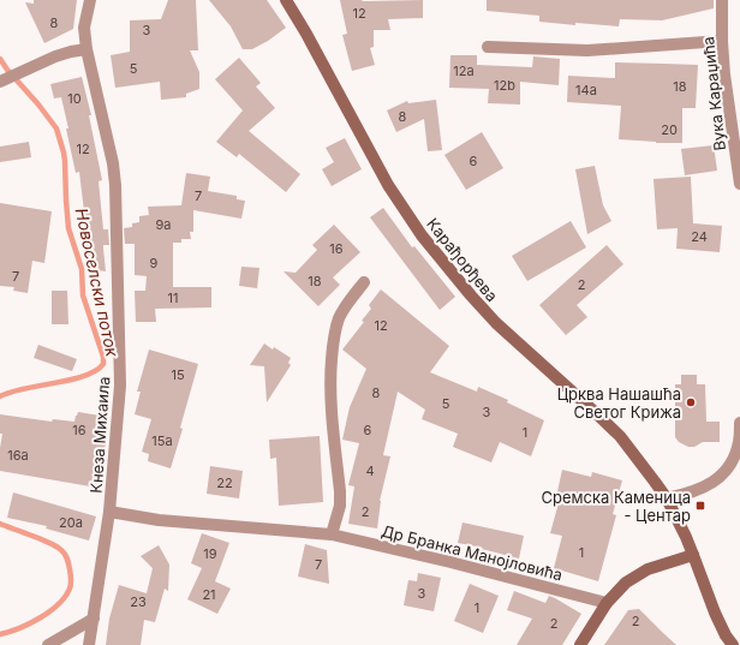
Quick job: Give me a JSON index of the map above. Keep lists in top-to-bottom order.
{
  "streets": {
    "main road": ["Карађорђева"],
    "street": ["Вука Караџића", "Кнеза Михаила", "Др Бранка Манојловића"]
  },
  "crossings": [
    ["Кнеза Михаила", "Др Бранка Манојловића"]
  ],
  "water": ["Новоселски поток"],
  "places": {
    "other": ["Црква Нашашћа Светог Крижа"],
    "transit": ["Сремска Каменица - Центар"]
  },
  "house_numbers": [
    "12",
    "8",
    "3",
    "5",
    "12a",
    "12b",
    "18",
    "14a",
    "10",
    "8",
    "20",
    "12",
    "6",
    "7",
    "9a",
    "24",
    "16",
    "9",
    "7",
    "18",
    "2",
    "11",
    "12",
    "15",
    "8",
    "5",
    "3",
    "16",
    "6",
    "1",
    "15a",
    "16a",
    "4",
    "22",
    "2",
    "20a",
    "1",
    "19",
    "7",
    "3",
    "21",
    "23",
    "1",
    "2",
    "2"
  ]
}
